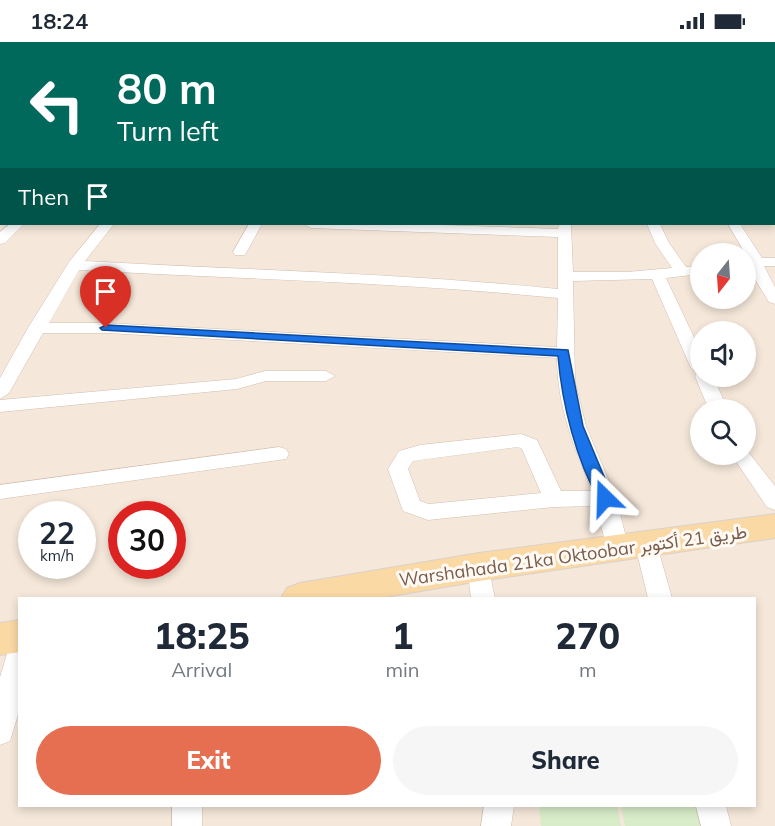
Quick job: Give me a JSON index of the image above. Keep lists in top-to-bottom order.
{
  "streets": {
    "main road": ["Warshahada 21ka Oktoobar طريق 21 أكتوبر"]
  },
  "north": "bottom",
  "page": {
    "status": "18:24",
    "turn": ["80 m", "Turn left"],
    "then": "Then",
    "speed": "22 km/h",
    "limit": "30",
    "eta": [
      "18:25",
      "Arrival",
      "1",
      "min",
      "270",
      "m"
    ],
    "buttons": ["Exit", "Share"]
  }
}
